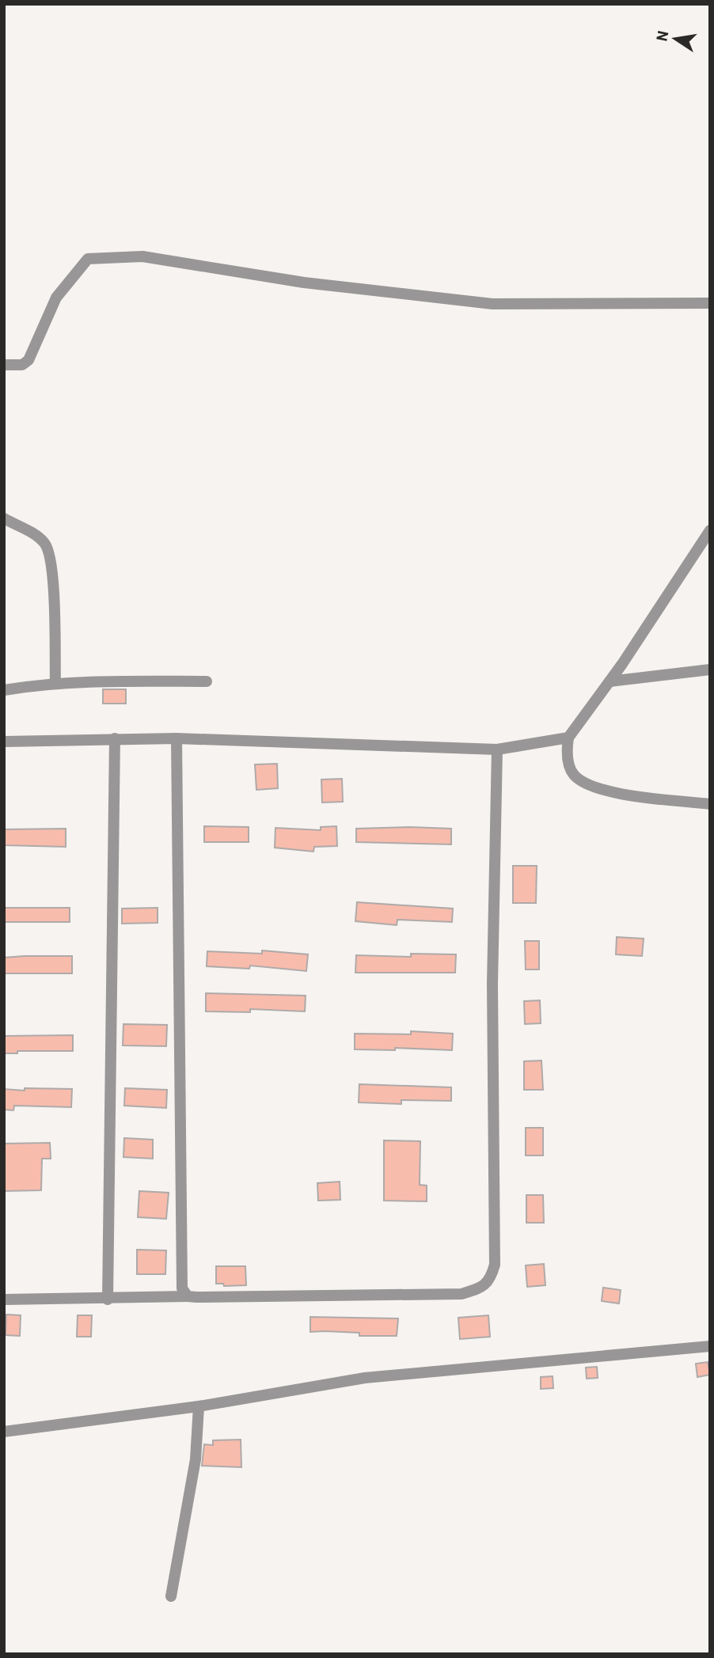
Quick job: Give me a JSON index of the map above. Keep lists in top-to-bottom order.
{
  "north": "left"
}
